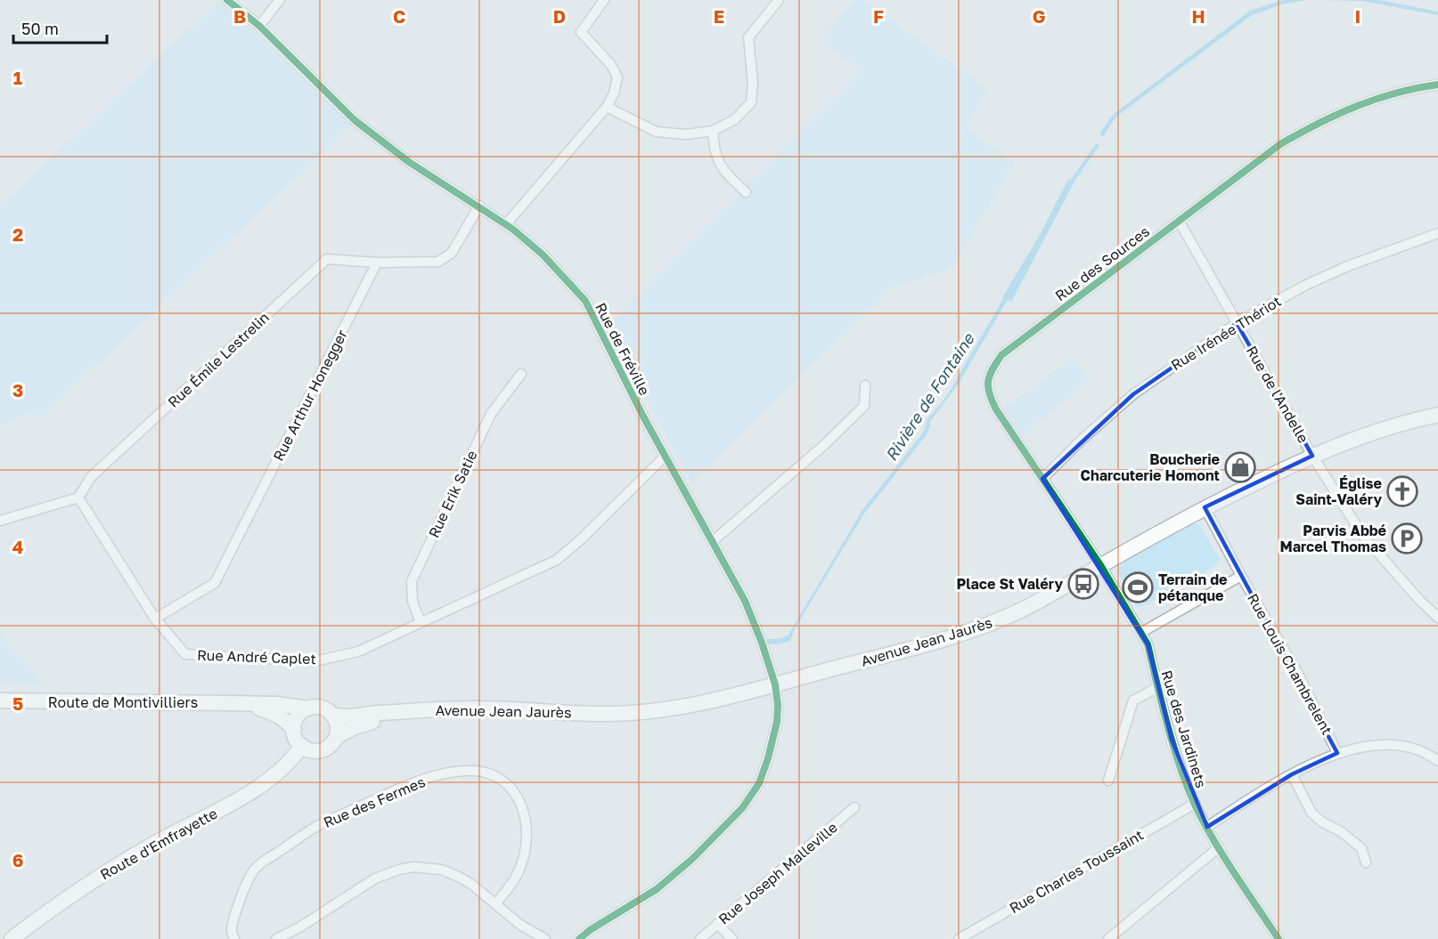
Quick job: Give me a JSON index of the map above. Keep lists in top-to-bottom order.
{
  "streets": {
    "street": [
      "Rue des Sources",
      "Rue Irénée Thériot",
      "Rue de Fréville",
      "Rue Émile Lestrelin",
      "Rue de l'Andelle",
      "Rue Arthur Honegger",
      "Rue Erik Satie",
      "Avenue Jean Jaurès",
      "Rue André Caplet",
      "Rue Louis Chambrelent",
      "Route de Montivilliers",
      "Rue des Jardinets",
      "Rue des Fermes",
      "Route d'Emfrayette",
      "Rue Charles Toussaint",
      "Rue Joseph Malleville"
    ]
  },
  "crossings": [
    ["Rue des Sources", "Rue Irénée Thériot"],
    ["Rue des Sources", "Rue de l'Andelle"],
    ["Rue des Sources", "Avenue Jean Jaurès"],
    ["Rue des Sources", "Rue des Jardinets"],
    ["Rue Irénée Thériot", "Rue de l'Andelle"],
    ["Rue de Fréville", "Avenue Jean Jaurès"],
    ["Rue de Fréville", "Rue André Caplet"],
    ["Rue Émile Lestrelin", "Rue Arthur Honegger"],
    ["Rue Émile Lestrelin", "Rue André Caplet"],
    ["Rue de l'Andelle", "Avenue Jean Jaurès"],
    ["Rue Arthur Honegger", "Rue André Caplet"],
    ["Rue Erik Satie", "Rue André Caplet"],
    ["Avenue Jean Jaurès", "Rue Louis Chambrelent"],
    ["Avenue Jean Jaurès", "Route de Montivilliers"],
    ["Avenue Jean Jaurès", "Rue des Jardinets"],
    ["Avenue Jean Jaurès", "Route d'Emfrayette"],
    ["Route de Montivilliers", "Route d'Emfrayette"],
    ["Rue des Jardinets", "Rue Charles Toussaint"]
  ],
  "water": ["Rivière de Fontaine"],
  "places": {
    "shop": ["Boucherie Charcuterie Homont"],
    "church": ["Église Saint-Valéry"],
    "parking": ["Parvis Abbé Marcel Thomas"],
    "bus stop": ["Place St Valéry"],
    "sports": ["Terrain de pétanque"]
  },
  "scale_bar": "50 m",
  "grid": {
    "columns": [
      "B",
      "C",
      "D",
      "E",
      "F",
      "G",
      "H",
      "I"
    ],
    "rows": [
      "1",
      "2",
      "3",
      "4",
      "5",
      "6"
    ]
  }
}
